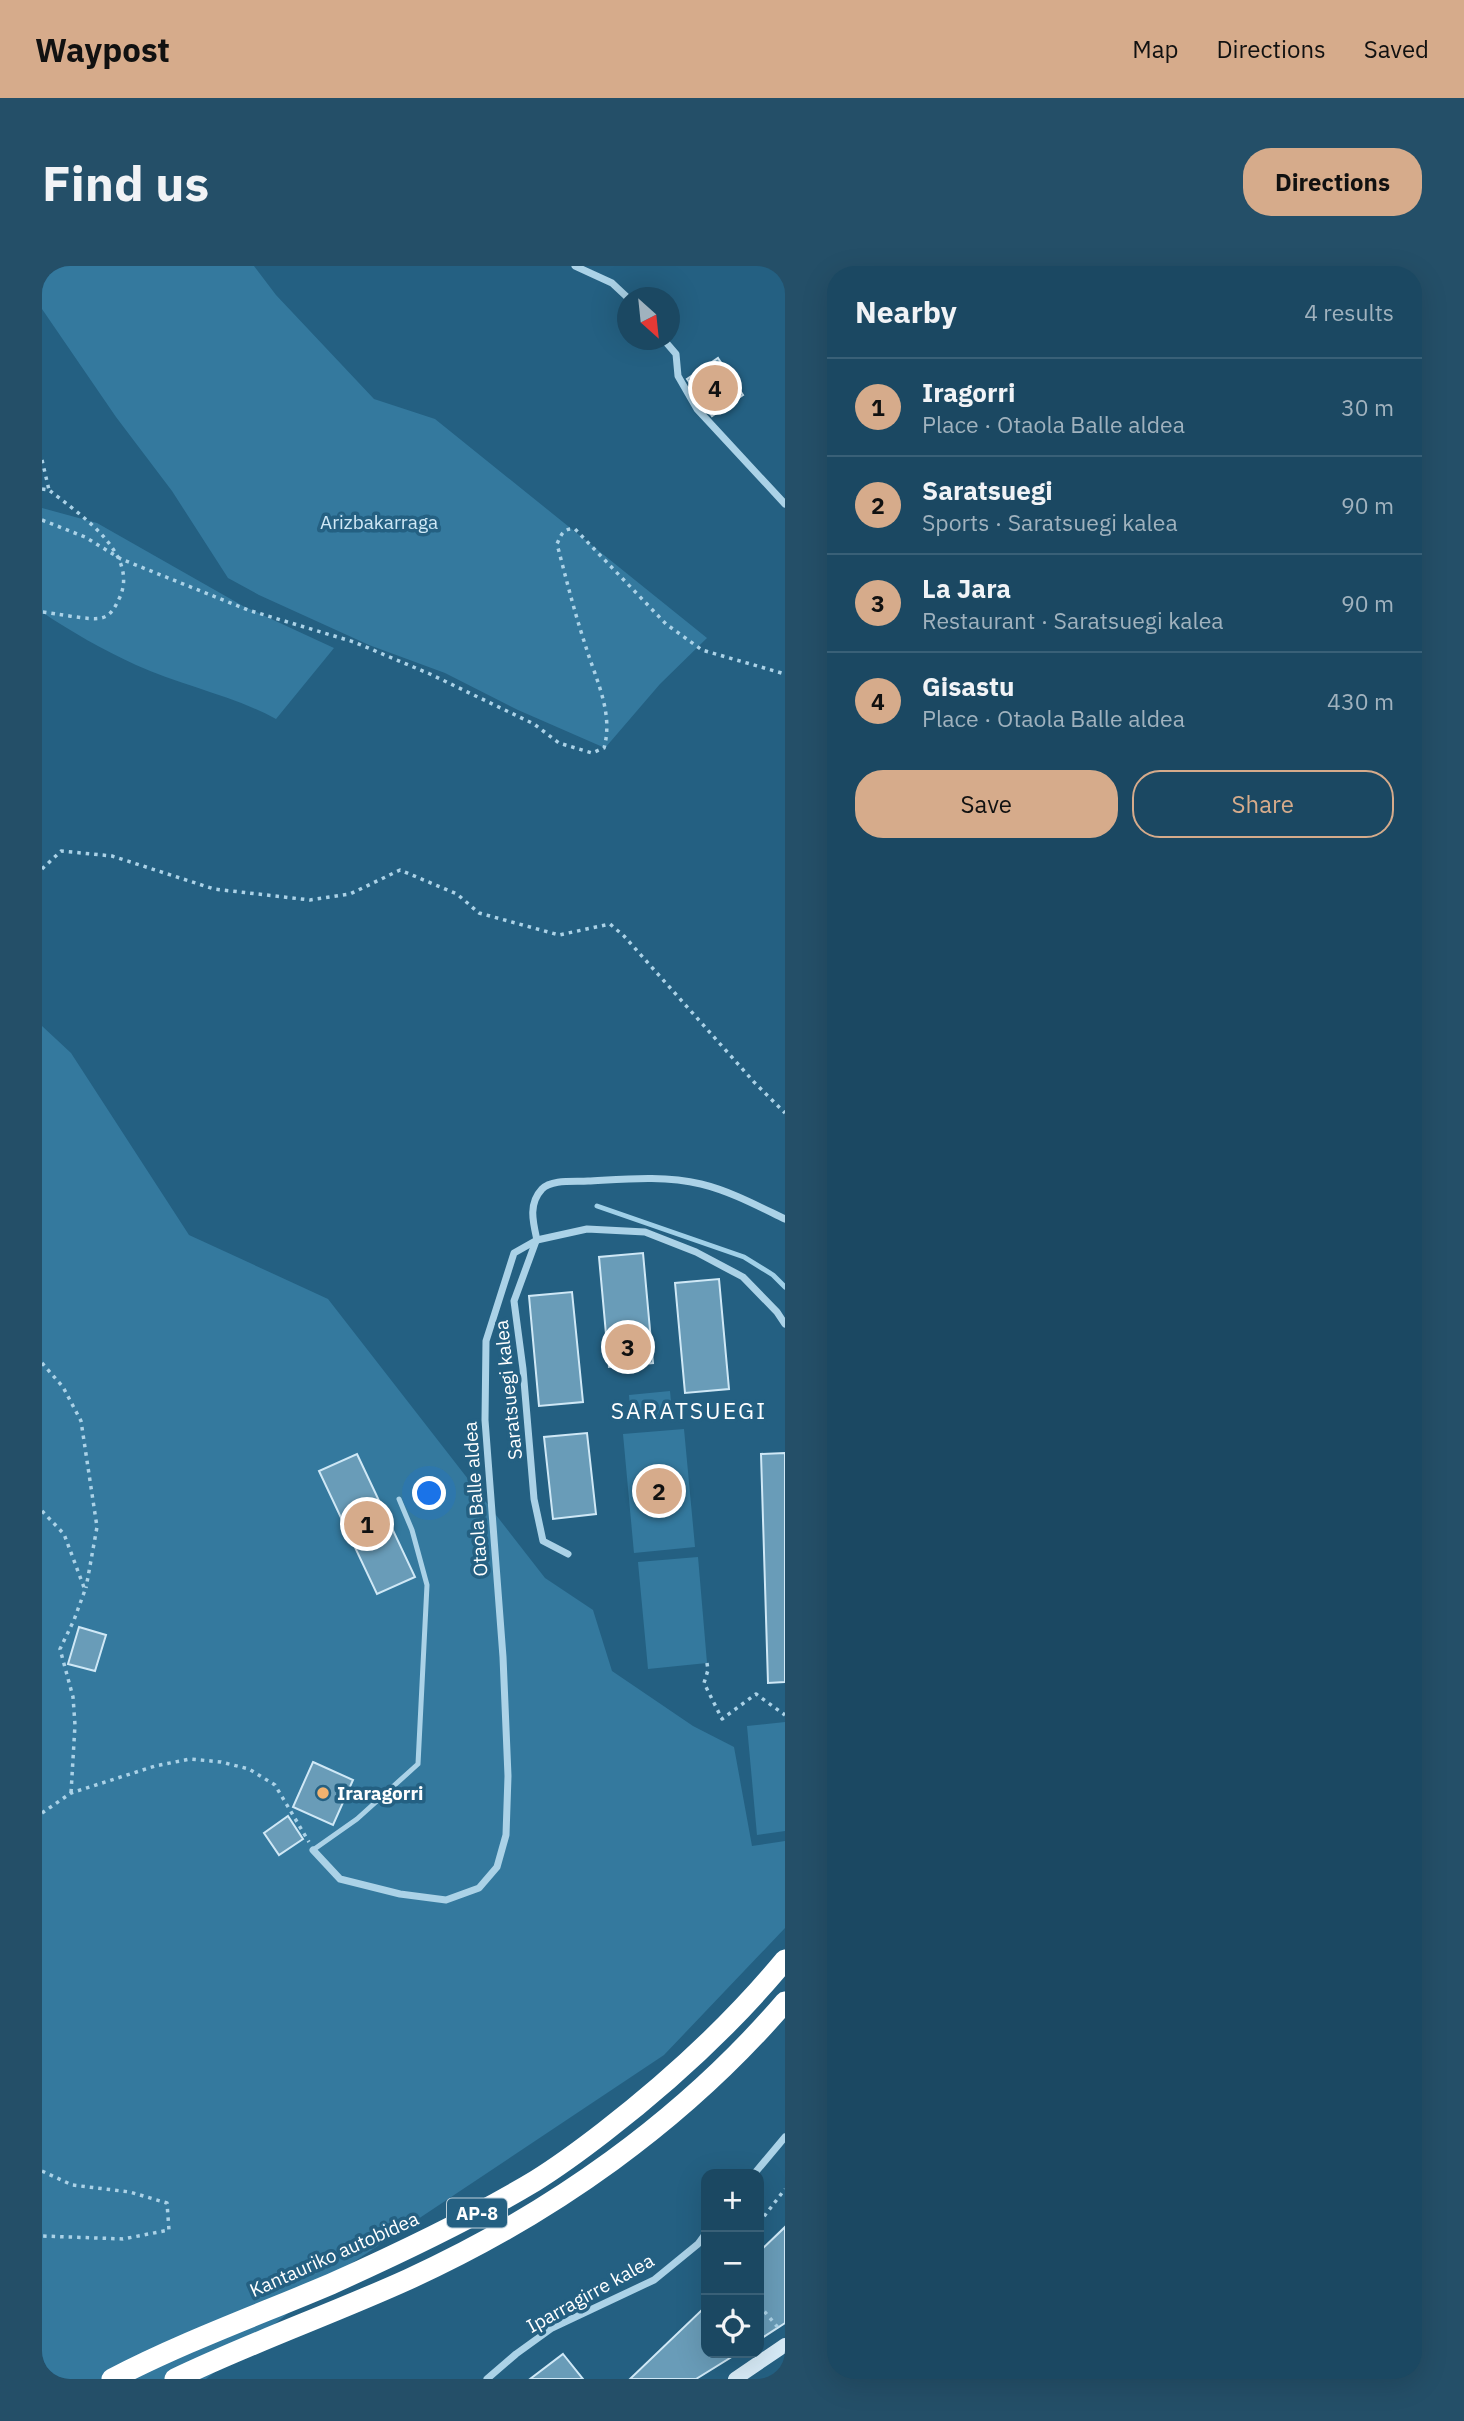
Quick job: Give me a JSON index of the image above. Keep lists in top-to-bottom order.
{
  "streets": {
    "highway": ["AP-8", "Kantauriko autobidea"],
    "street": ["Saratsuegi kalea", "Otaola Balle aldea", "Iparragirre kalea"]
  },
  "crossings": [
    ["Saratsuegi kalea", "Otaola Balle aldea"]
  ],
  "districts": ["SARATSUEGI"],
  "parks": ["Arizbakarraga"],
  "places": ["Iraragorri"],
  "north": "bottom right",
  "page": {
    "header": "Waypost",
    "nav": ["Map", "Directions", "Saved"],
    "buttons": [
      "Directions",
      ["Save", "Share"]
    ],
    "title": "Find us",
    "heading": ["Nearby", "4 results"],
    "list": [
      {
        "mark": "1",
        "name": "Iragorri",
        "note": "Place · Otaola Balle aldea",
        "value": "30 m"
      },
      {
        "mark": "2",
        "name": "Saratsuegi",
        "note": "Sports · Saratsuegi kalea",
        "value": "90 m"
      },
      {
        "mark": "3",
        "name": "La Jara",
        "note": "Restaurant · Saratsuegi kalea",
        "value": "90 m"
      },
      {
        "mark": "4",
        "name": "Gisastu",
        "note": "Place · Otaola Balle aldea",
        "value": "430 m"
      }
    ],
    "pins": [
      "4",
      "3",
      "2",
      "1"
    ],
    "map_buttons": ["+", "−"]
  }
}
